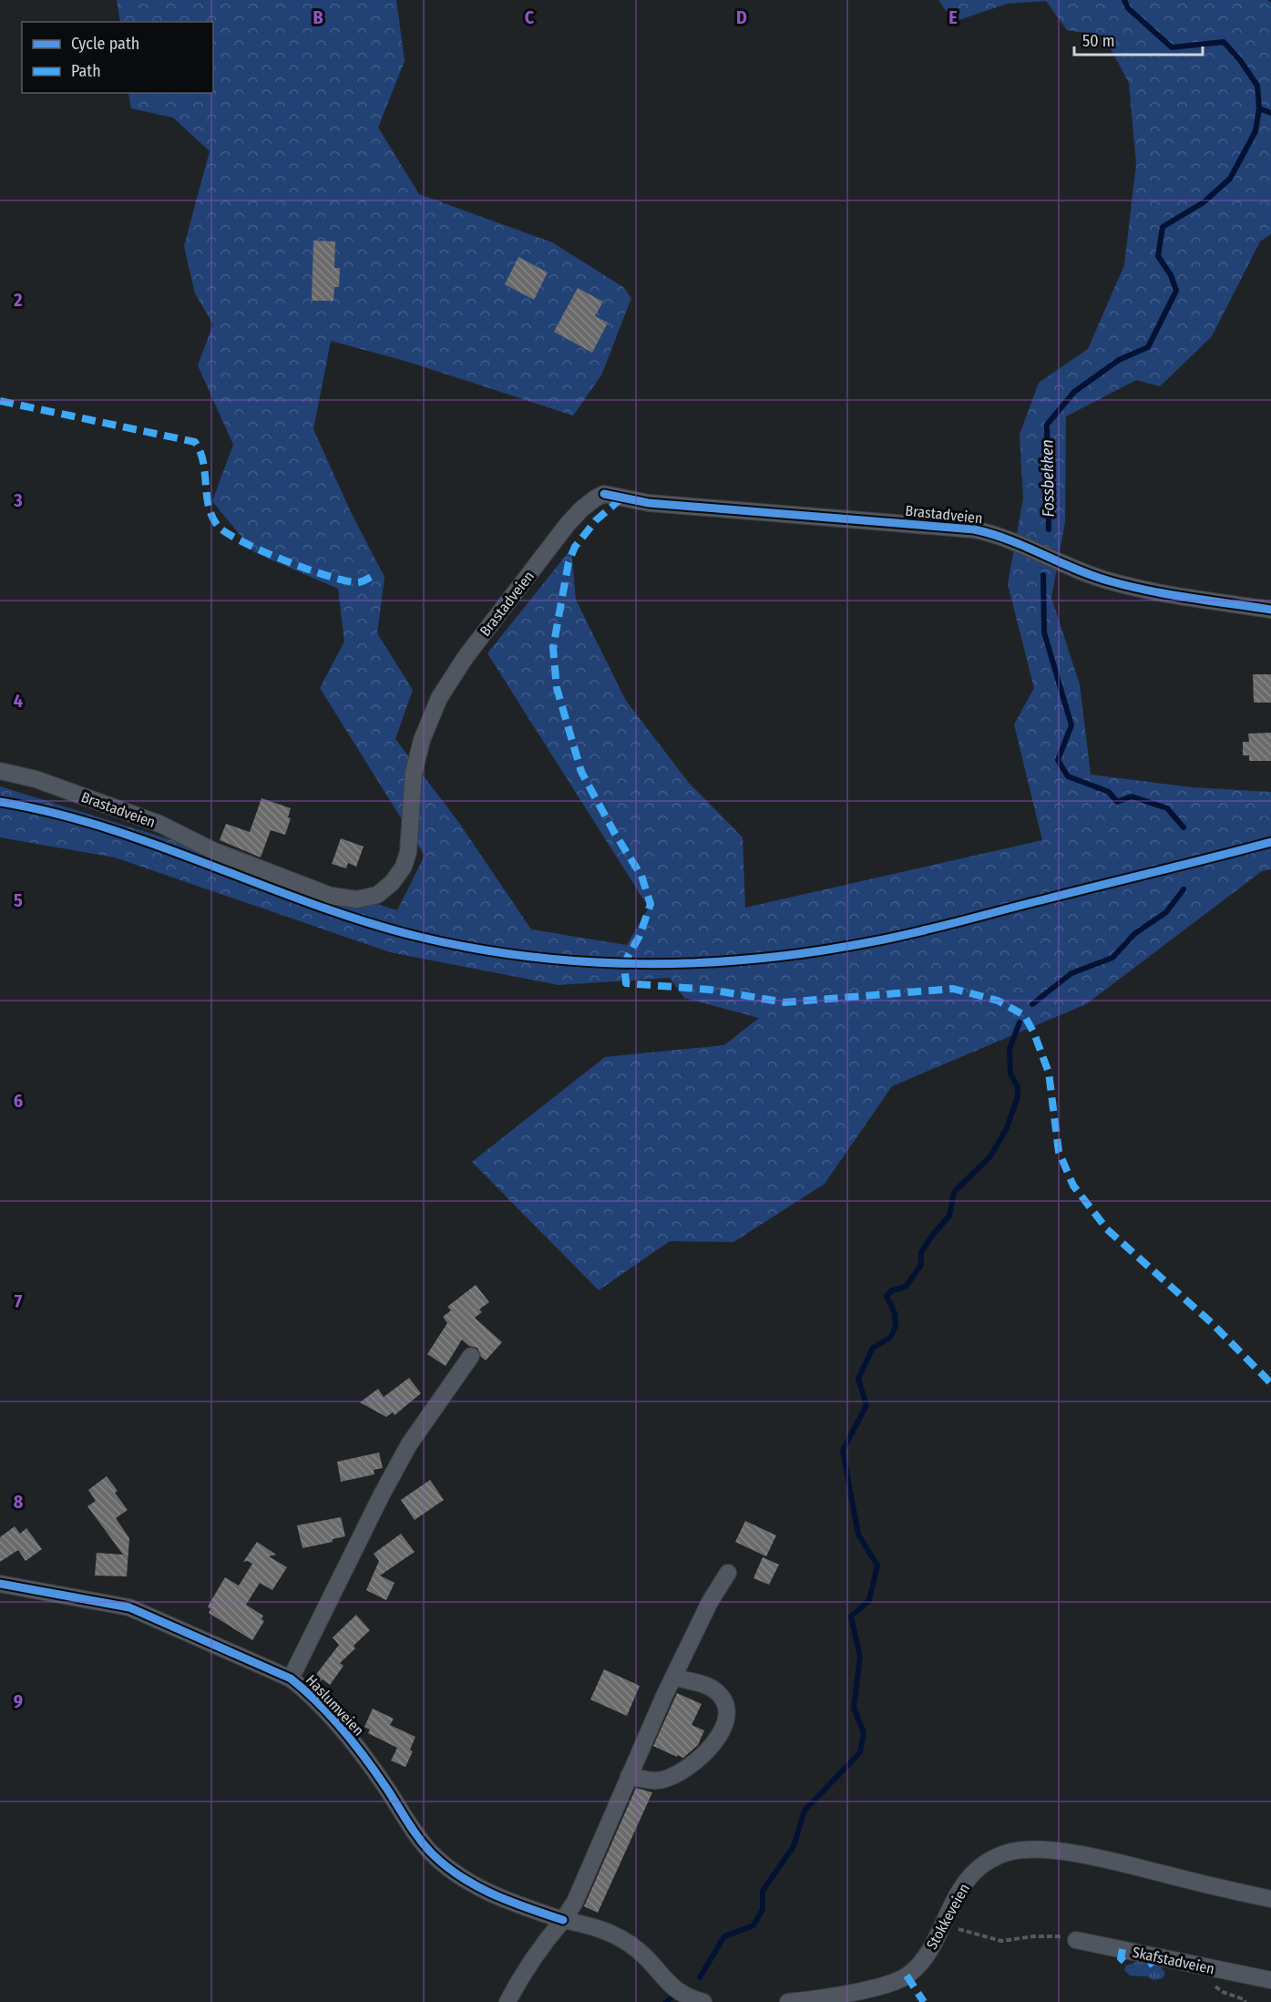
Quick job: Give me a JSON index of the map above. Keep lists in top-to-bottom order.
{
  "streets": {
    "street": [
      "Brastadveien",
      "Haslumveien",
      "Stokkeveien",
      "Skafstadveien"
    ]
  },
  "water": ["Fossbekken"],
  "legend": ["Cycle path", "Path"],
  "scale_bar": "50 m",
  "grid": {
    "columns": [
      "B",
      "C",
      "D",
      "E"
    ],
    "rows": [
      "2",
      "3",
      "4",
      "5",
      "6",
      "7",
      "8",
      "9"
    ]
  }
}
